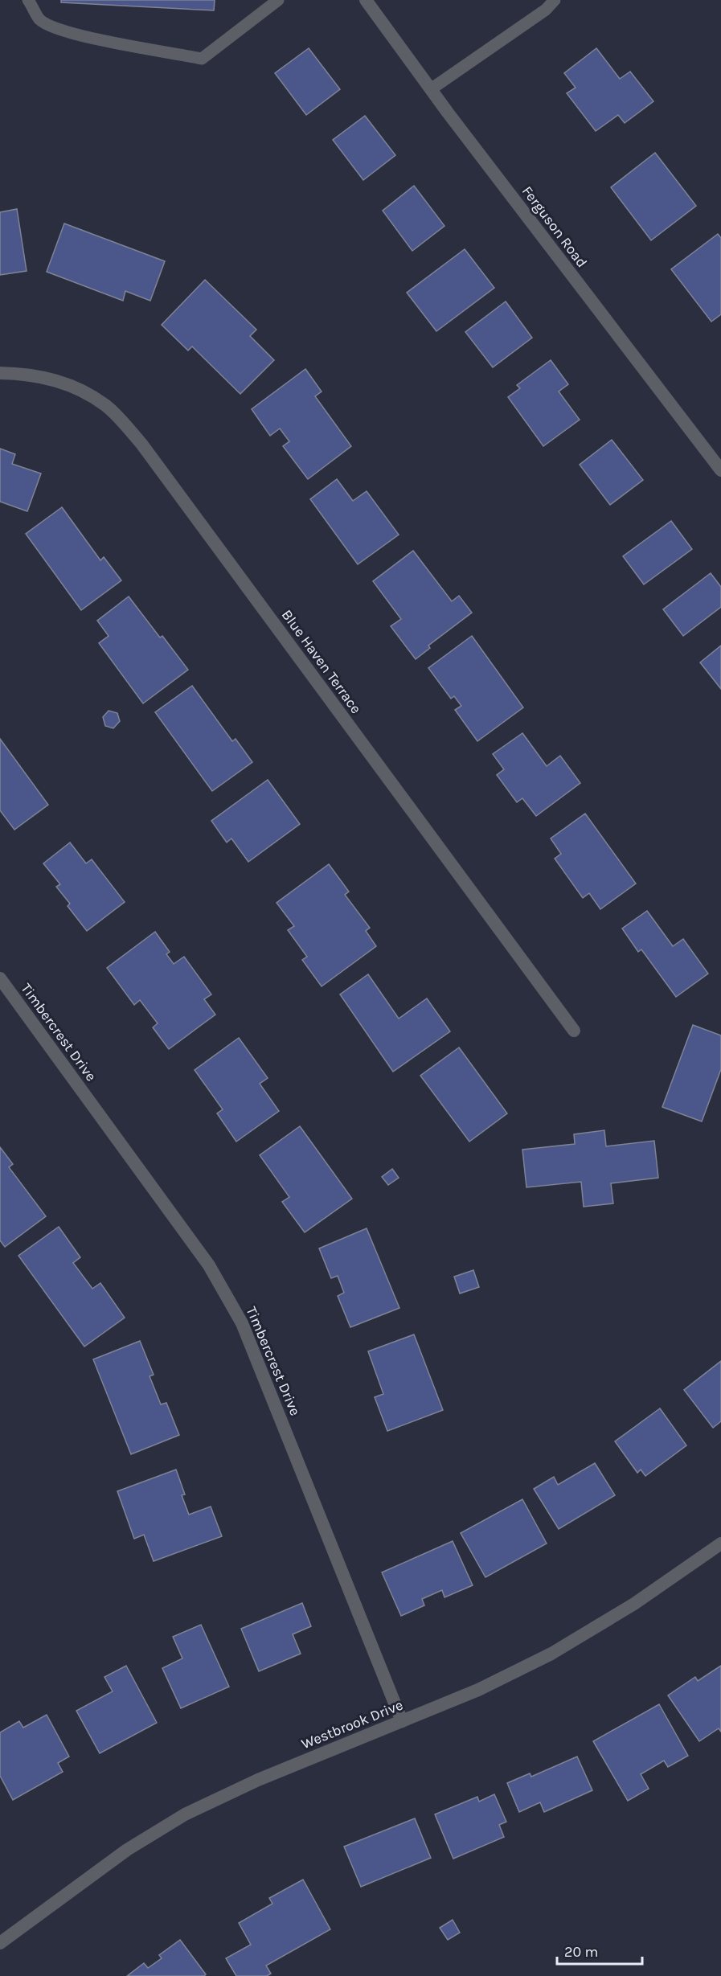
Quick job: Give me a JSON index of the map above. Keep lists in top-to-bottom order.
{
  "streets": {
    "street": [
      "Ferguson Road",
      "Blue Haven Terrace",
      "Timbercrest Drive",
      "Westbrook Drive"
    ]
  },
  "crossings": [
    ["Timbercrest Drive", "Westbrook Drive"]
  ],
  "scale_bar": "20 m"
}
